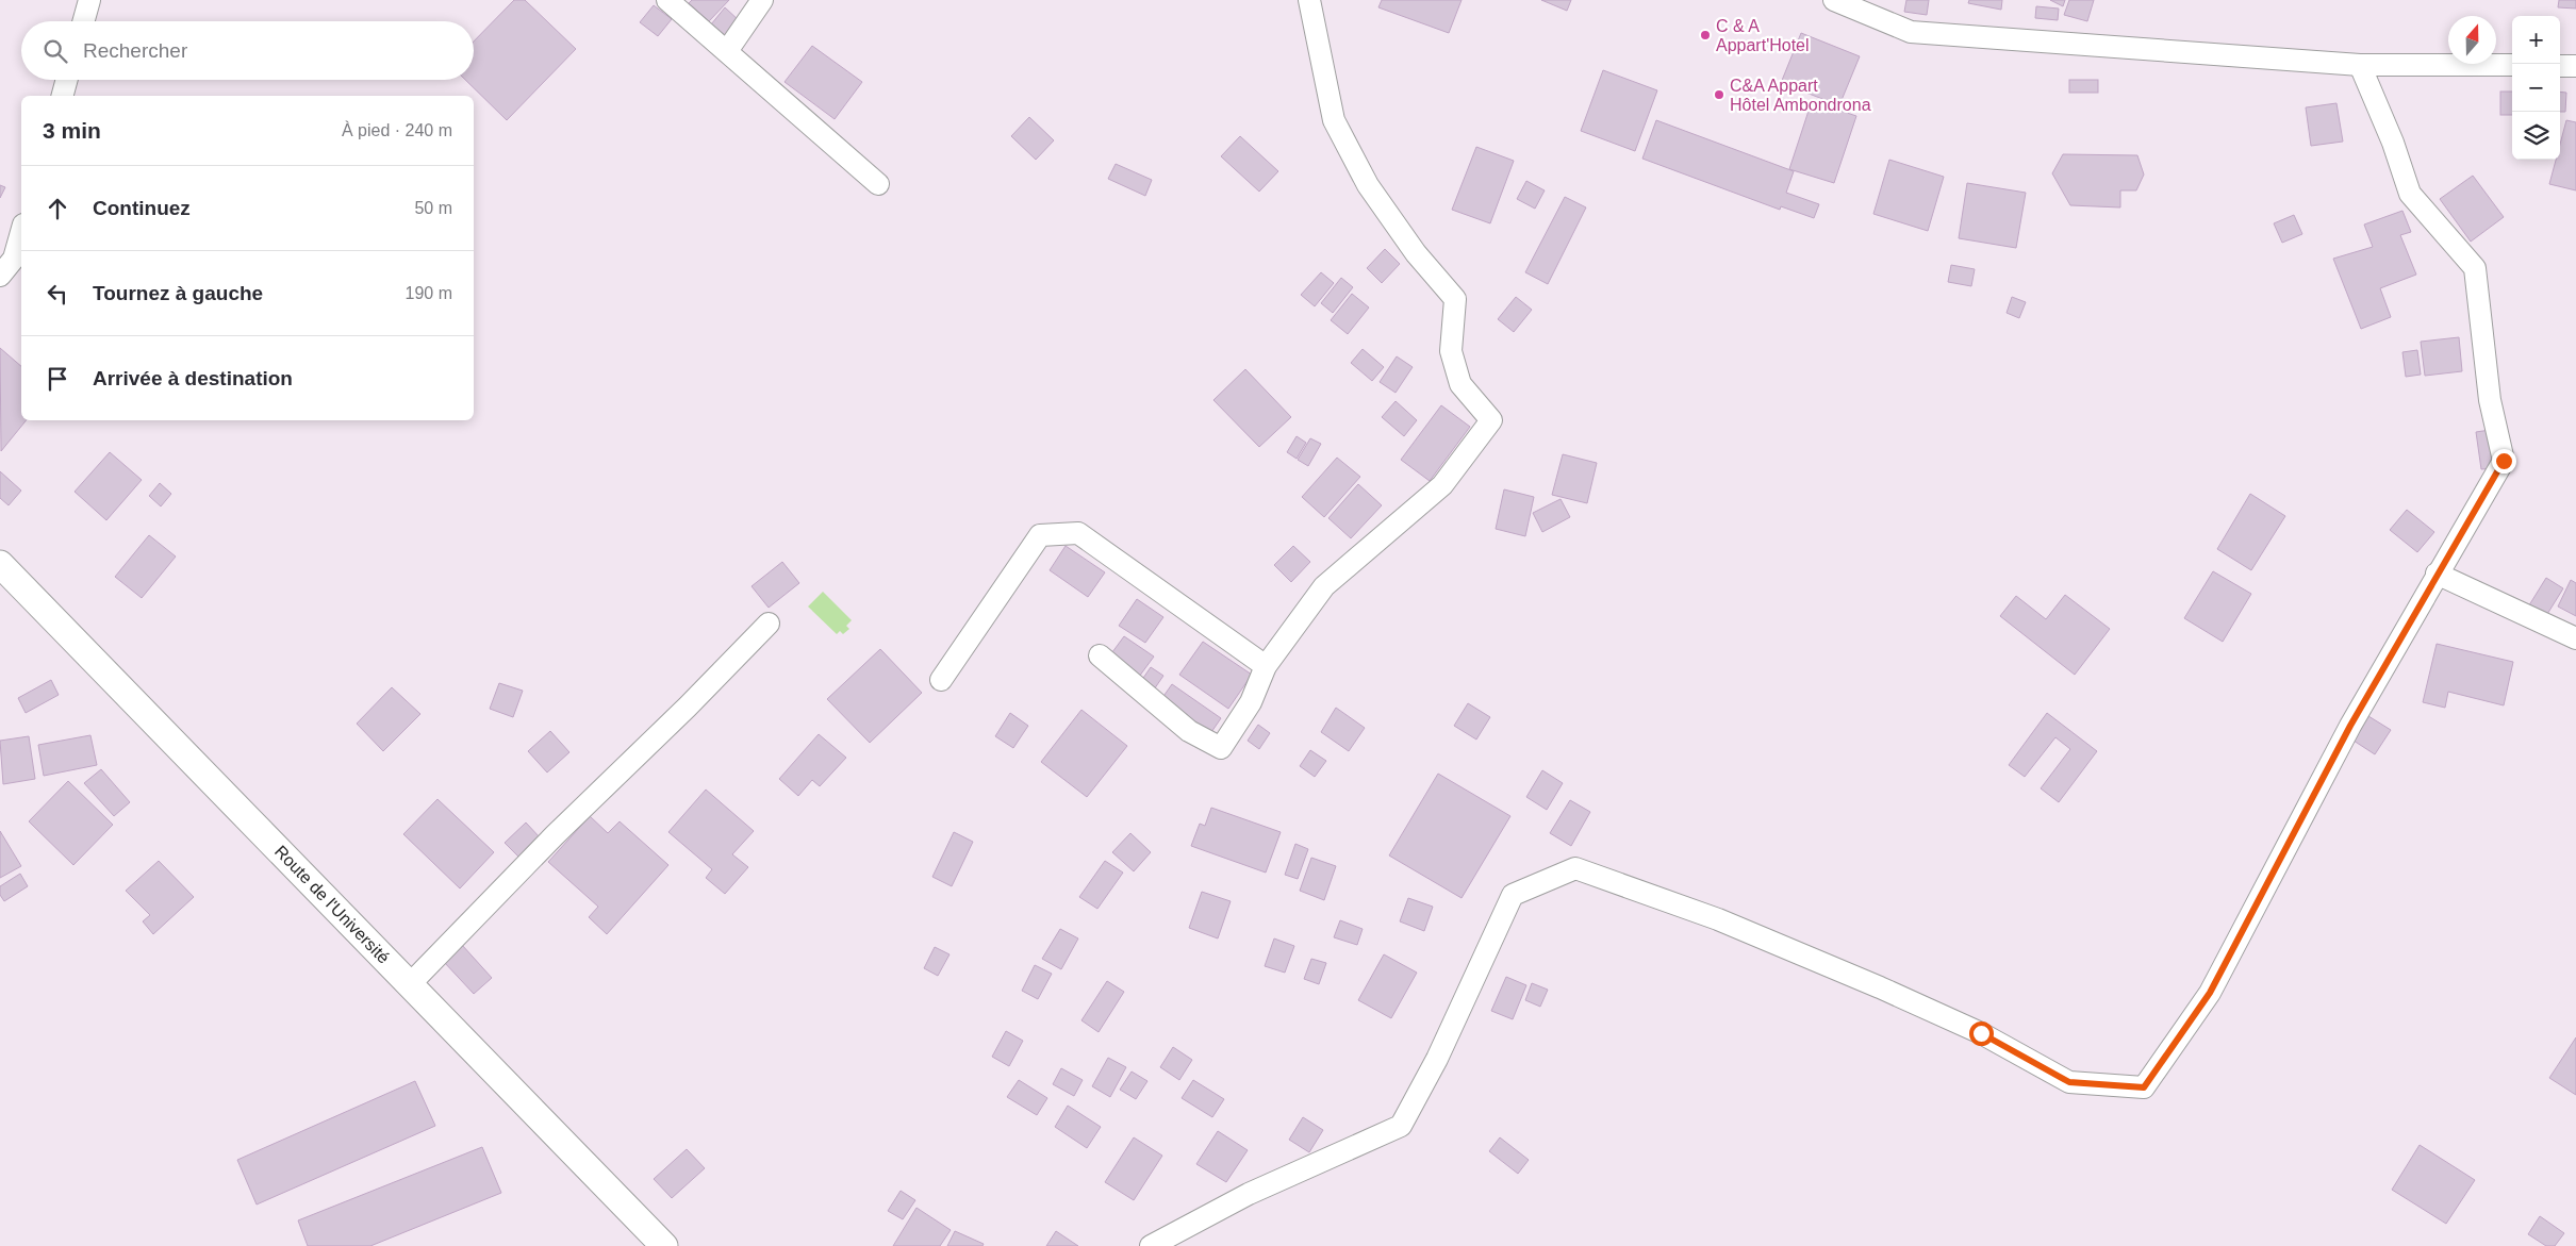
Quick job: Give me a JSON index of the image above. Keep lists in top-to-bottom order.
{
  "streets": {
    "street": ["Route de l'Université"]
  },
  "places": ["C & A Appart'Hotel", "C&A Appart Hôtel Ambondrona"],
  "north": "top",
  "page": {
    "map_buttons": ["+", "−"],
    "search": "Rechercher",
    "heading": ["3 min", "À pied · 240 m"],
    "list": [
      ["Continuez", "50 m"],
      ["Tournez à gauche", "190 m"],
      "Arrivée à destination"
    ]
  }
}
